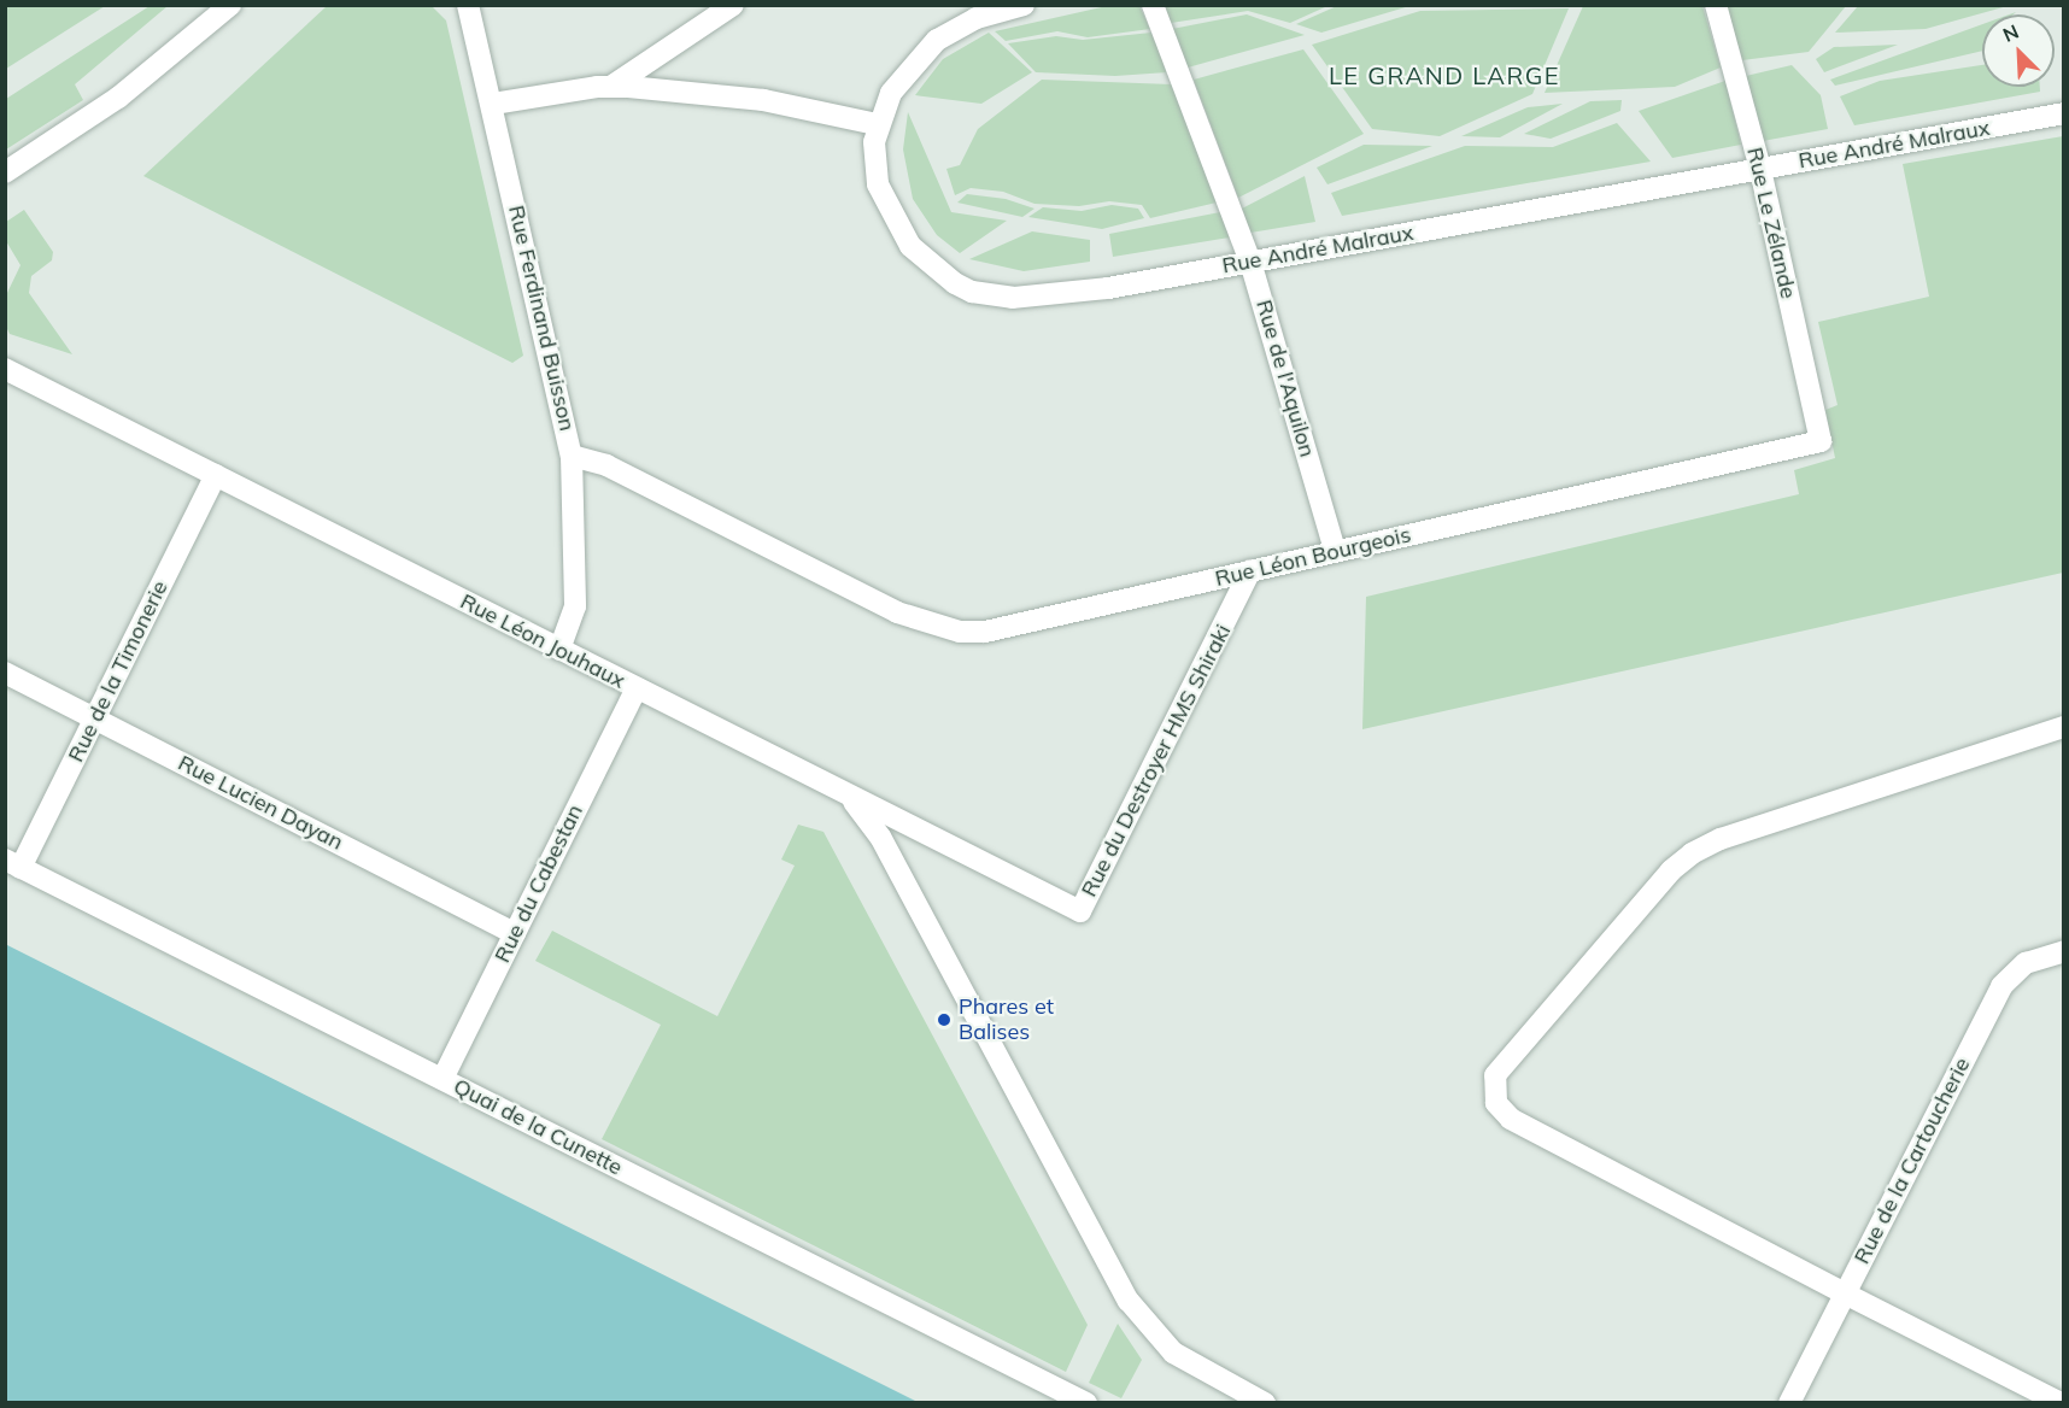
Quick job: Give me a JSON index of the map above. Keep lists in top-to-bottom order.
{
  "streets": {
    "street": [
      "Rue André Malraux",
      "Rue Le Zélande",
      "Rue Ferdinand Buisson",
      "Rue de l'Aquilon",
      "Rue Léon Bourgeois",
      "Rue Léon Jouhaux",
      "Rue de la Timonerie",
      "Rue du Destroyer HMS Shiraki",
      "Rue Lucien Dayan",
      "Rue du Cabestan",
      "Quai de la Cunette",
      "Rue de la Cartoucherie"
    ]
  },
  "crossings": [
    ["Rue André Malraux", "Rue Le Zélande"],
    ["Rue André Malraux", "Rue de l'Aquilon"],
    ["Rue Le Zélande", "Rue Léon Bourgeois"],
    ["Rue Ferdinand Buisson", "Rue Léon Bourgeois"],
    ["Rue de l'Aquilon", "Rue Léon Bourgeois"],
    ["Rue Léon Bourgeois", "Rue du Destroyer HMS Shiraki"],
    ["Rue Léon Jouhaux", "Rue de la Timonerie"],
    ["Rue Léon Jouhaux", "Rue du Destroyer HMS Shiraki"],
    ["Rue Léon Jouhaux", "Rue du Cabestan"],
    ["Rue de la Timonerie", "Rue Lucien Dayan"],
    ["Rue de la Timonerie", "Quai de la Cunette"],
    ["Rue Lucien Dayan", "Rue du Cabestan"],
    ["Rue du Cabestan", "Quai de la Cunette"]
  ],
  "districts": ["LE GRAND LARGE"],
  "places": ["Phares et Balises"],
  "north": "top left"
}
